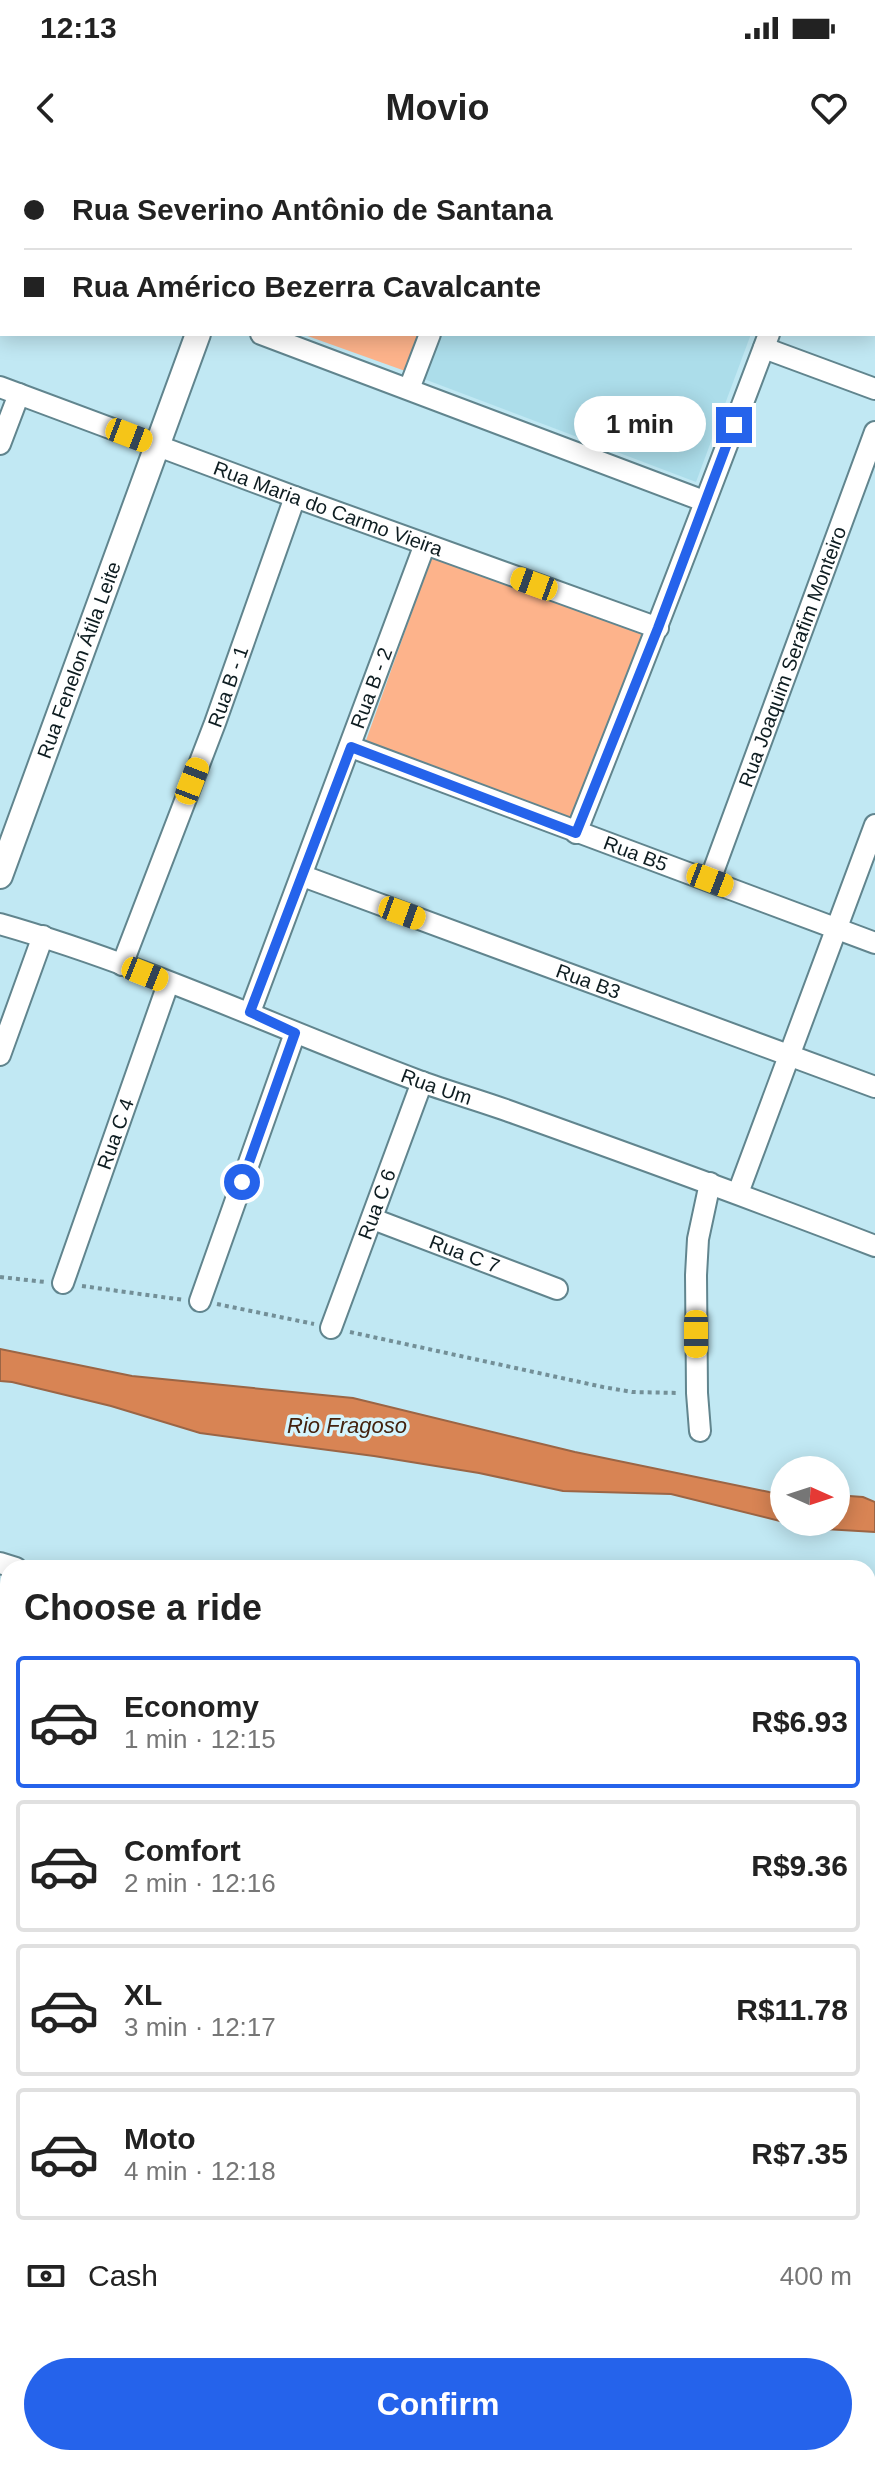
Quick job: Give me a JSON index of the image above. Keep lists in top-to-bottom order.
{
  "streets": {
    "street": [
      "Rua Maria do Carmo Vieira",
      "Rua Joaquim Serafim Monteiro",
      "Rua Fenelon Átila Leite",
      "Rua B - 1",
      "Rua B - 2",
      "Rua B5",
      "Rua B3",
      "Rua Um",
      "Rua C 4",
      "Rua C 6",
      "Rua C 7"
    ]
  },
  "crossings": [
    ["Rua Maria do Carmo Vieira", "Rua Fenelon Átila Leite"],
    ["Rua Maria do Carmo Vieira", "Rua B - 1"],
    ["Rua Maria do Carmo Vieira", "Rua B - 2"],
    ["Rua Joaquim Serafim Monteiro", "Rua B5"],
    ["Rua B - 1", "Rua Um"],
    ["Rua B - 2", "Rua B5"],
    ["Rua B - 2", "Rua B3"],
    ["Rua B - 2", "Rua Um"],
    ["Rua Um", "Rua C 4"],
    ["Rua Um", "Rua C 6"],
    ["Rua C 6", "Rua C 7"]
  ],
  "water": ["Rio Fragoso"],
  "north": "right",
  "page": {
    "status": "12:13",
    "header": "Movio",
    "banner": ["Rua Severino Antônio de Santana", "Rua Américo Bezerra Cavalcante"],
    "bubble": "1 min",
    "heading": "Choose a ride",
    "list": [
      {
        "name": "Economy",
        "note": "1 min · 12:15",
        "value": "R$6.93"
      },
      {
        "name": "Comfort",
        "note": "2 min · 12:16",
        "value": "R$9.36"
      },
      {
        "name": "XL",
        "note": "3 min · 12:17",
        "value": "R$11.78"
      },
      {
        "name": "Moto",
        "note": "4 min · 12:18",
        "value": "R$7.35"
      }
    ],
    "pay": ["Cash", "400 m"],
    "buttons": "Confirm"
  }
}
